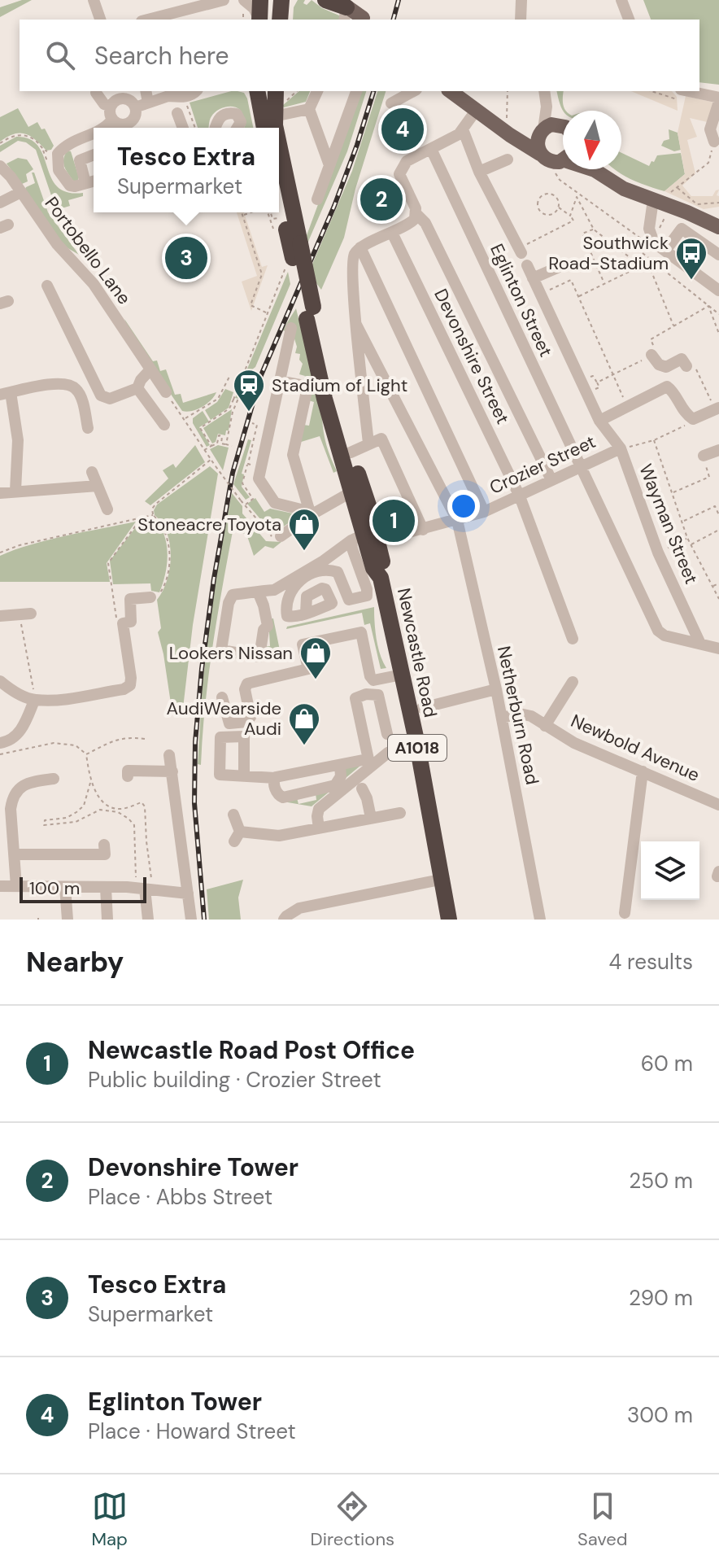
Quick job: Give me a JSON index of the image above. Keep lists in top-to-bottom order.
{
  "streets": {
    "highway": ["Newcastle Road", "A1018"],
    "street": [
      "Portobello Lane",
      "Eglinton Street",
      "Devonshire Street",
      "Crozier Street",
      "Wayman Street",
      "Netherburn Road",
      "Newbold Avenue"
    ]
  },
  "crossings": [
    ["Eglinton Street", "Crozier Street"],
    ["Eglinton Street", "Wayman Street"],
    ["Devonshire Street", "Crozier Street"],
    ["Crozier Street", "Wayman Street"],
    ["Crozier Street", "Newcastle Road"],
    ["Crozier Street", "Netherburn Road"],
    ["Crozier Street", "A1018"],
    ["Newcastle Road", "A1018"],
    ["Netherburn Road", "Newbold Avenue"]
  ],
  "places": {
    "bus stop": ["Southwick Road-Stadium"],
    "station": ["Stadium of Light"],
    "shop": ["Stoneacre Toyota", "Lookers Nissan", "AudiWearside Audi"]
  },
  "scale_bar": "100 m",
  "north": "bottom",
  "page": {
    "search": "Search here",
    "pins": [
      "4",
      "2",
      "3",
      "1"
    ],
    "popup": ["Tesco Extra", "Supermarket"],
    "scale": "100 m",
    "heading": ["Nearby", "4 results"],
    "list": [
      {
        "mark": "1",
        "name": "Newcastle Road Post Office",
        "note": "Public building · Crozier Street",
        "value": "60 m"
      },
      {
        "mark": "2",
        "name": "Devonshire Tower",
        "note": "Place · Abbs Street",
        "value": "250 m"
      },
      {
        "mark": "3",
        "name": "Tesco Extra",
        "note": "Supermarket",
        "value": "290 m"
      },
      {
        "mark": "4",
        "name": "Eglinton Tower",
        "note": "Place · Howard Street",
        "value": "300 m"
      }
    ],
    "nav": ["Map", "Directions", "Saved"]
  }
}
